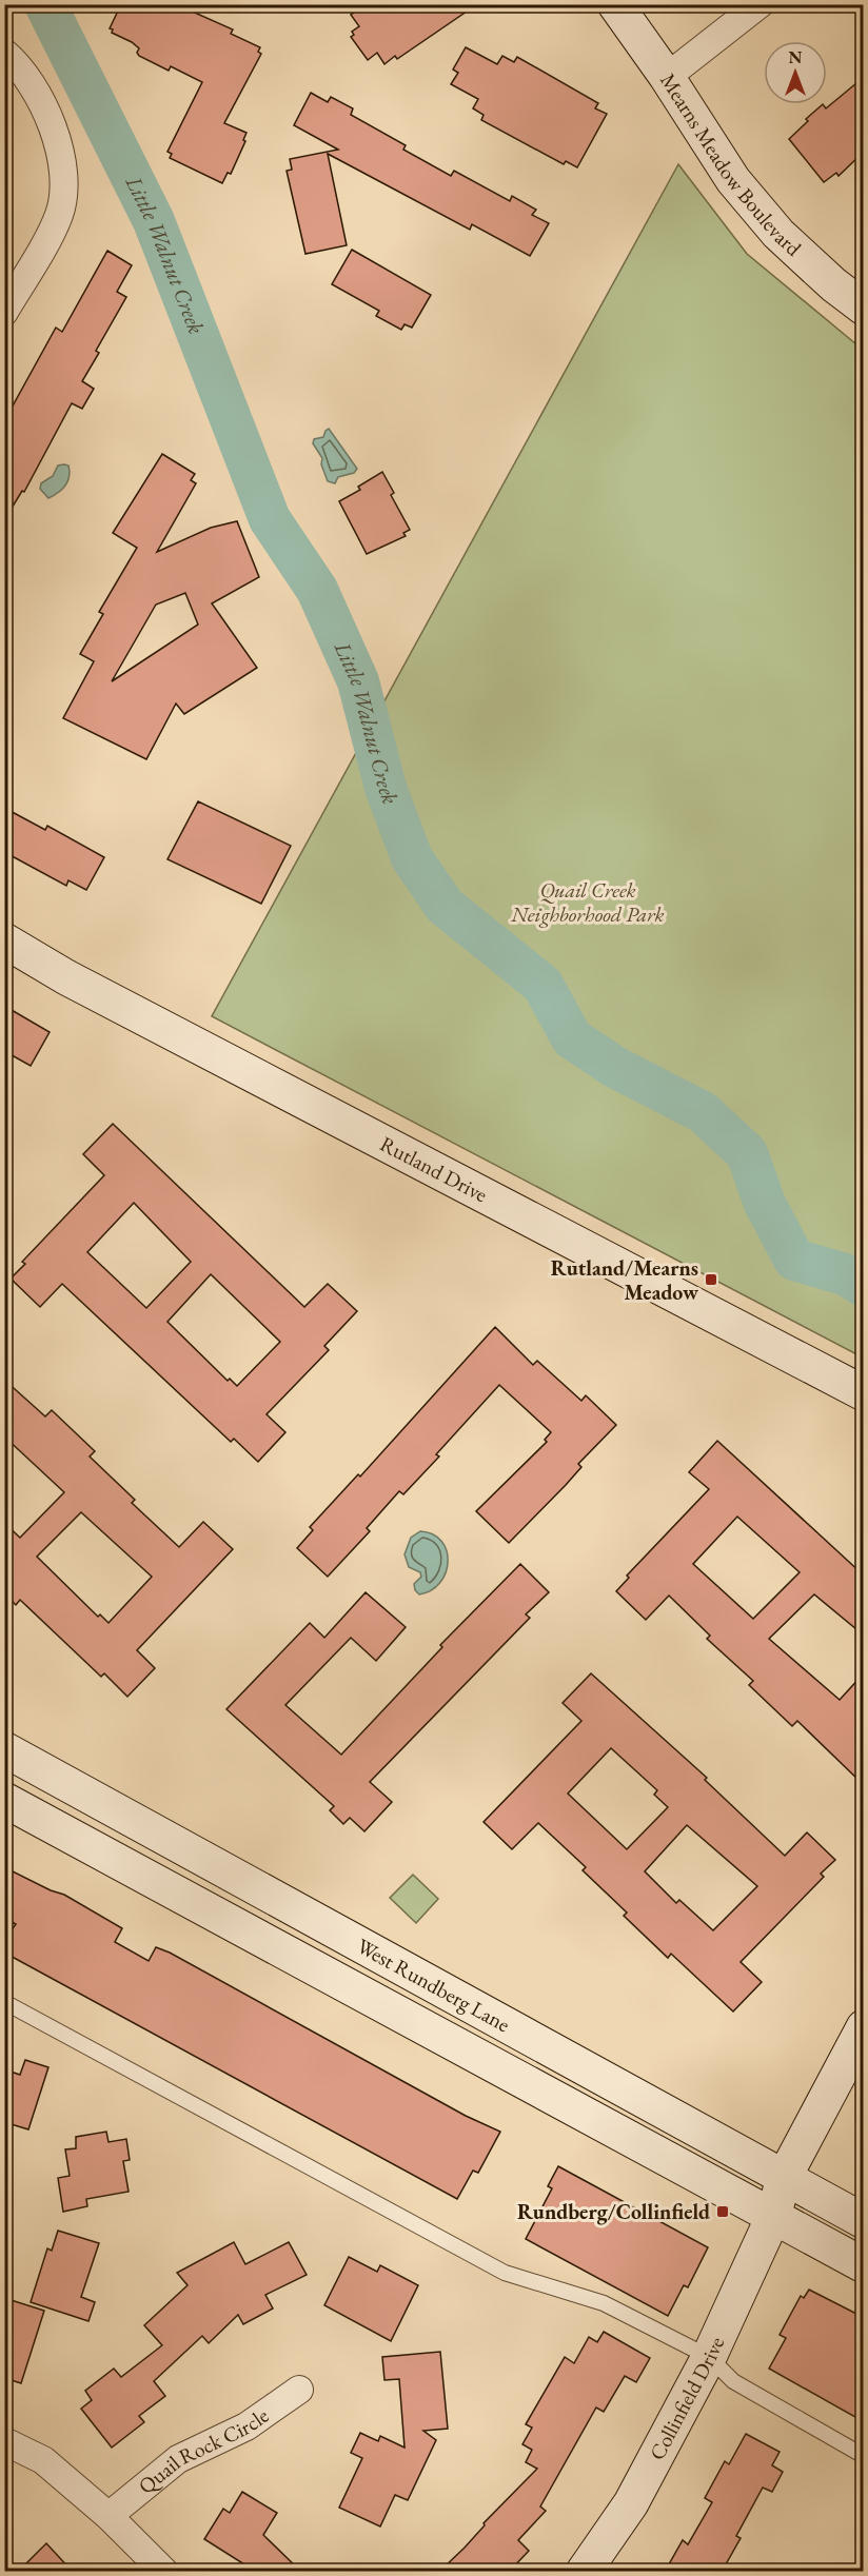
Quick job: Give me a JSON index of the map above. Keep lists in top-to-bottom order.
{
  "streets": {
    "main road": [
      "Mearns Meadow Boulevard",
      "Rutland Drive",
      "West Rundberg Lane",
      "Collinfield Drive"
    ],
    "street": ["Quail Rock Circle"]
  },
  "crossings": [
    ["West Rundberg Lane", "Collinfield Drive"]
  ],
  "water": ["Little Walnut Creek"],
  "parks": ["Quail Creek Neighborhood Park"],
  "places": {
    "transit": ["Rutland/Mearns Meadow", "Rundberg/Collinfield"]
  },
  "north": "top"
}
